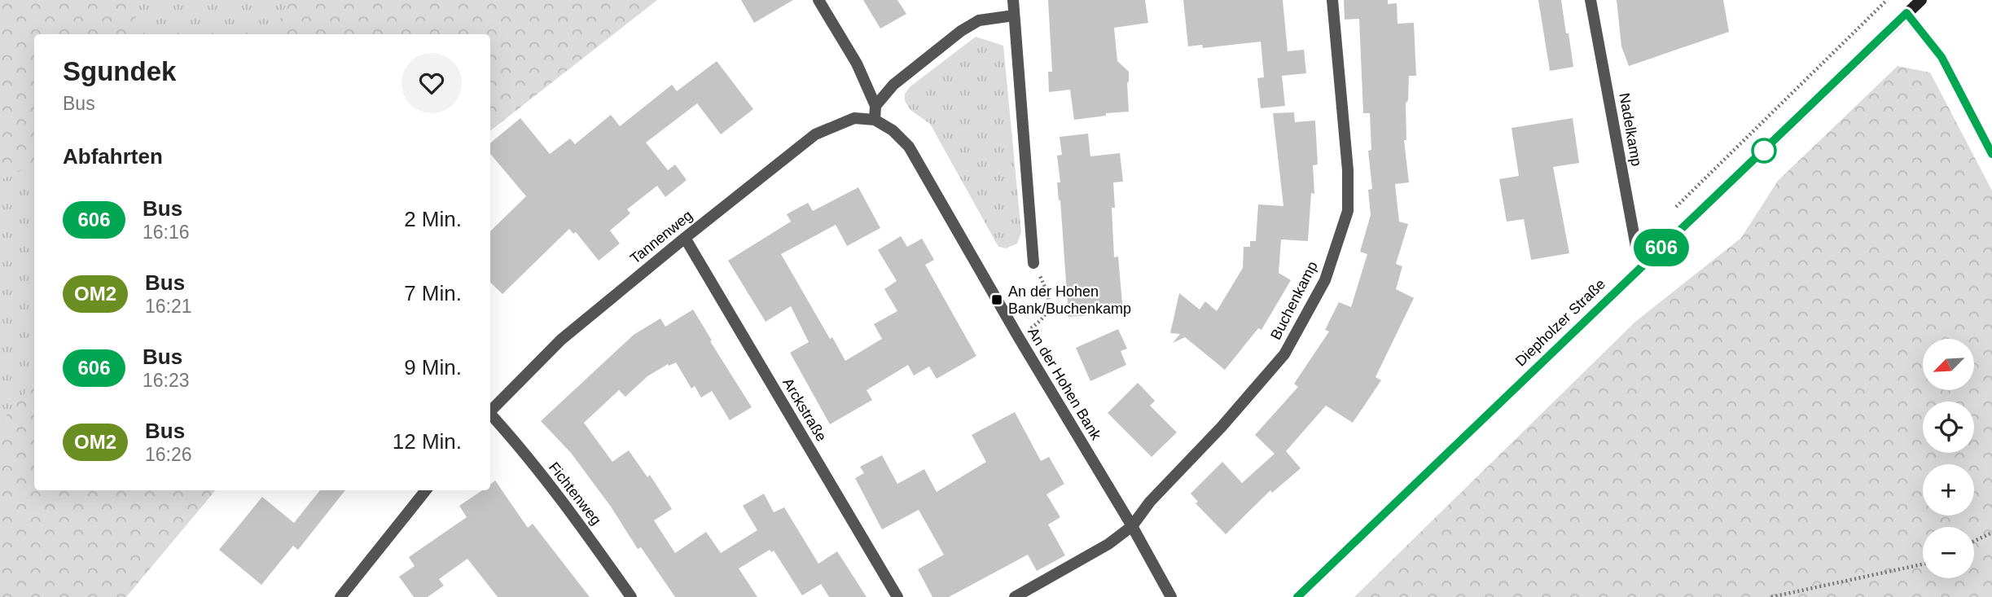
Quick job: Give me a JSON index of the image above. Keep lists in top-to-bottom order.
{
  "streets": {
    "main road": ["Diepholzer Straße"],
    "street": [
      "Nadelkamp",
      "Tannenweg",
      "Buchenkamp",
      "An der Hohen Bank",
      "Arckstraße",
      "Fichtenweg"
    ]
  },
  "crossings": [
    ["Nadelkamp", "Diepholzer Straße"],
    ["Tannenweg", "An der Hohen Bank"],
    ["Tannenweg", "Arckstraße"],
    ["Buchenkamp", "An der Hohen Bank"]
  ],
  "places": {
    "transit": ["An der Hohen Bank/Buchenkamp"]
  },
  "lines": ["bus line 606"],
  "north": "bottom left",
  "page": {
    "on_map": "606",
    "heading": [
      ["Sgundek", "Bus"],
      "Abfahrten"
    ],
    "list": [
      {
        "mark": "606",
        "name": "Bus",
        "note": "16:16",
        "value": "2 Min."
      },
      {
        "mark": "OM2",
        "name": "Bus",
        "note": "16:21",
        "value": "7 Min."
      },
      {
        "mark": "606",
        "name": "Bus",
        "note": "16:23",
        "value": "9 Min."
      },
      {
        "mark": "OM2",
        "name": "Bus",
        "note": "16:26",
        "value": "12 Min."
      }
    ],
    "map_buttons": ["+", "−"]
  }
}
